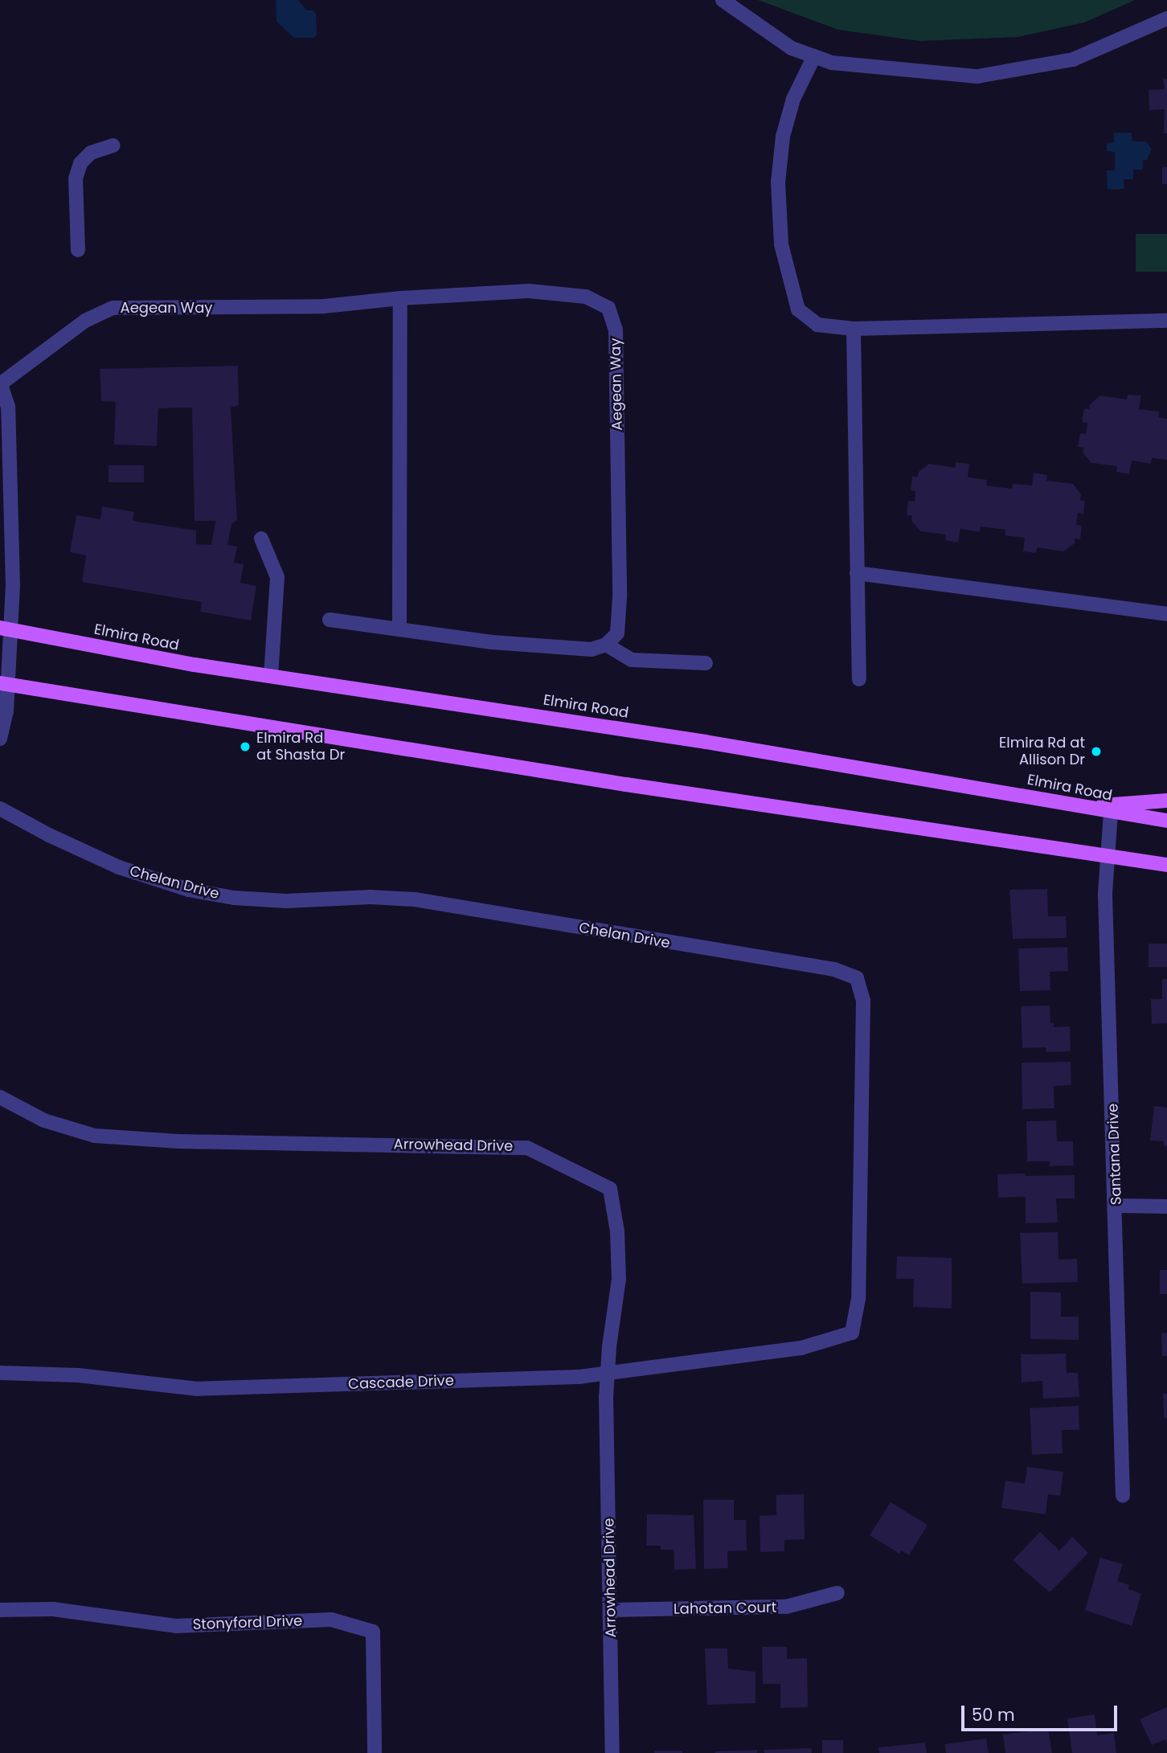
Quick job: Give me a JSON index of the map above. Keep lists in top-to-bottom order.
{
  "streets": {
    "main road": ["Elmira Road"],
    "street": [
      "Aegean Way",
      "Chelan Drive",
      "Arrowhead Drive",
      "Santana Drive",
      "Cascade Drive",
      "Lahotan Court",
      "Stonyford Drive"
    ]
  },
  "crossings": [
    ["Elmira Road", "Santana Drive"],
    ["Chelan Drive", "Cascade Drive"],
    ["Arrowhead Drive", "Cascade Drive"],
    ["Arrowhead Drive", "Lahotan Court"]
  ],
  "places": ["Elmira Rd at Shasta Dr", "Elmira Rd at Allison Dr"],
  "scale_bar": "50 m"
}
